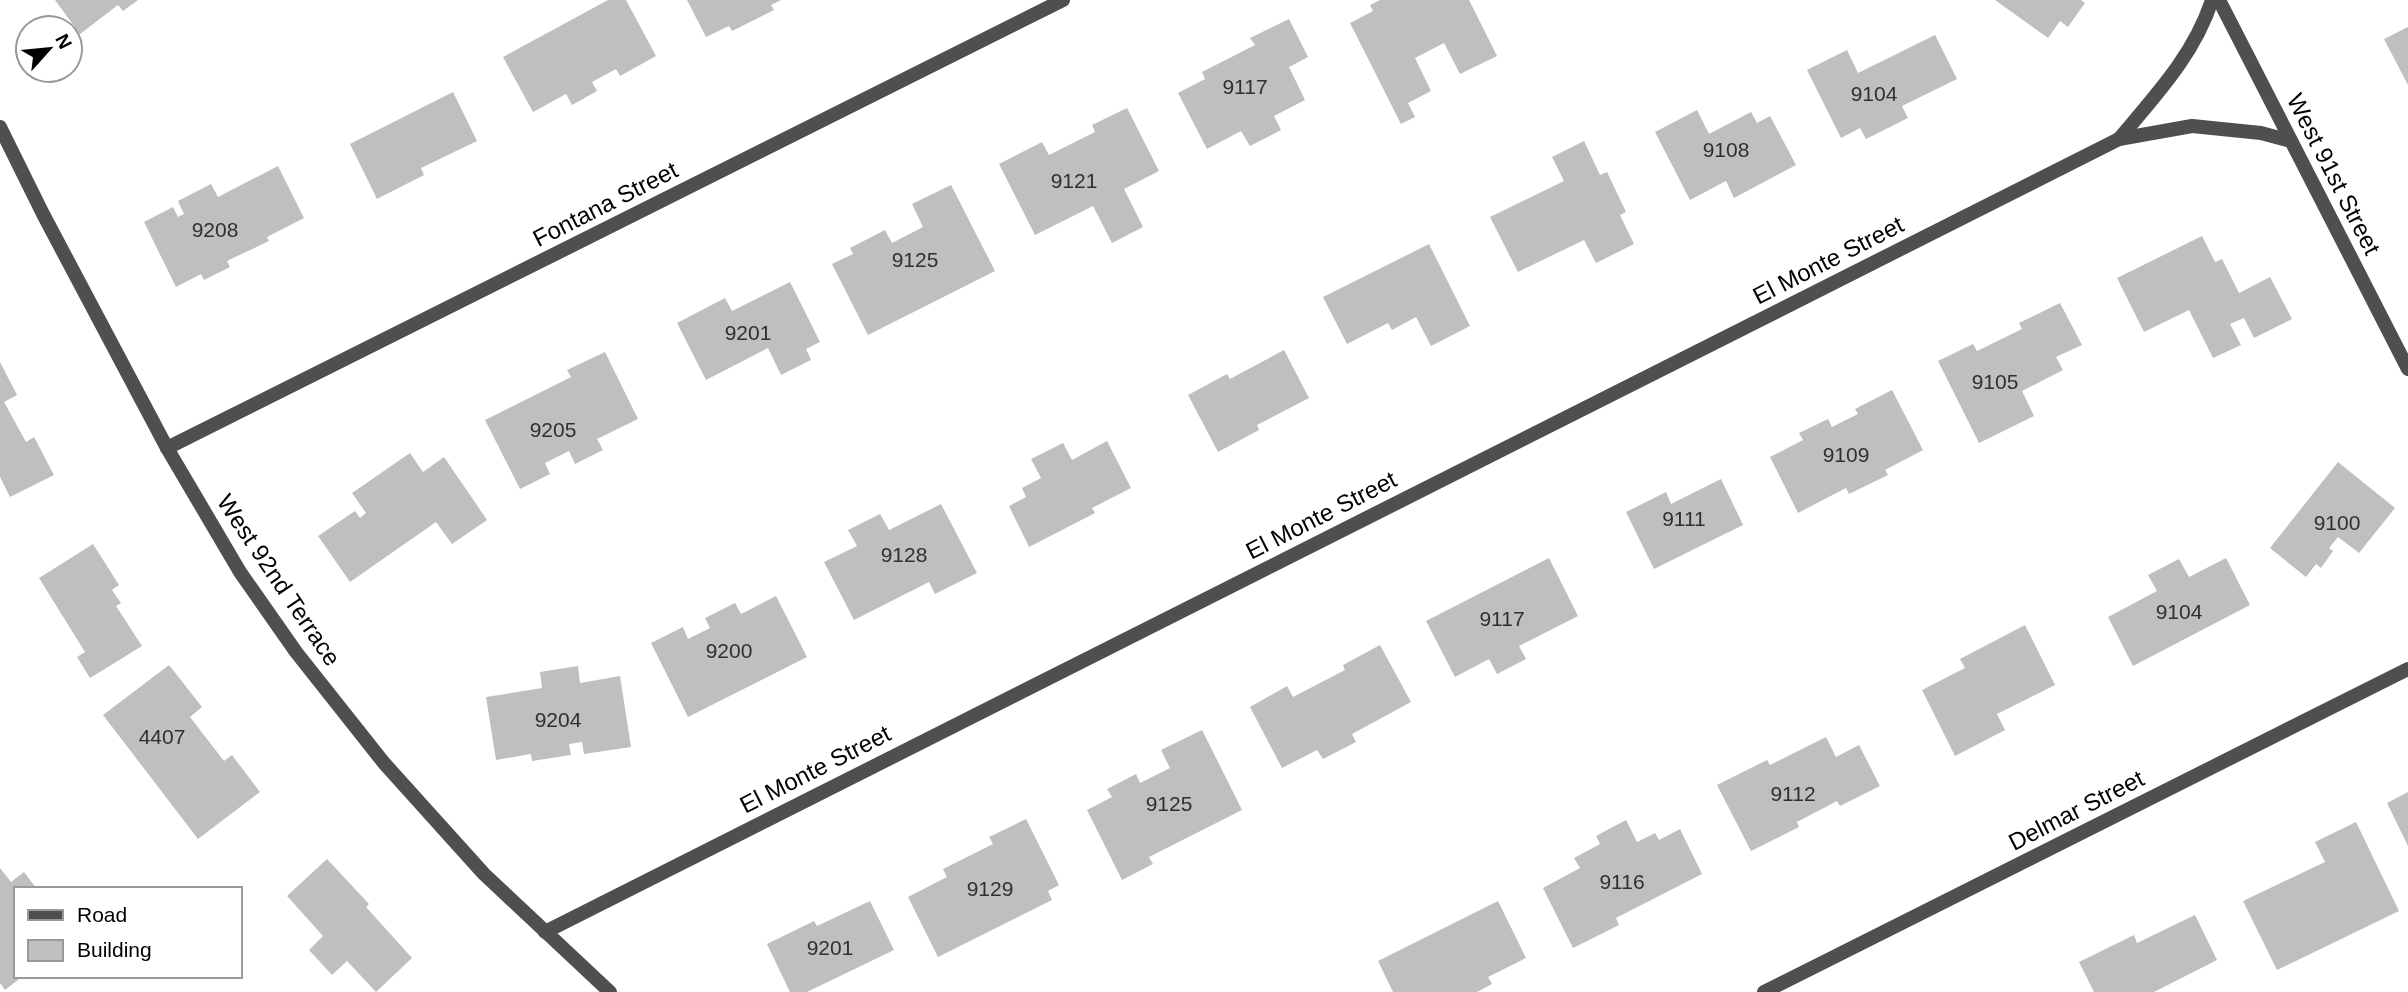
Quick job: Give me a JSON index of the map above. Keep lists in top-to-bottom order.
{
  "streets": {
    "street": [
      "West 91st Street",
      "Fontana Street",
      "El Monte Street",
      "West 92nd Terrace",
      "Delmar Street"
    ]
  },
  "crossings": [
    ["West 91st Street", "El Monte Street"],
    ["Fontana Street", "West 92nd Terrace"],
    ["El Monte Street", "West 92nd Terrace"]
  ],
  "house_numbers": [
    "9117",
    "9104",
    "9108",
    "9121",
    "9208",
    "9125",
    "9201",
    "9105",
    "9205",
    "9109",
    "9111",
    "9100",
    "9128",
    "9104",
    "9117",
    "9200",
    "9204",
    "4407",
    "9112",
    "9125",
    "9116",
    "9129",
    "9201"
  ],
  "legend": ["Road", "Building"],
  "north": "top right"
}
